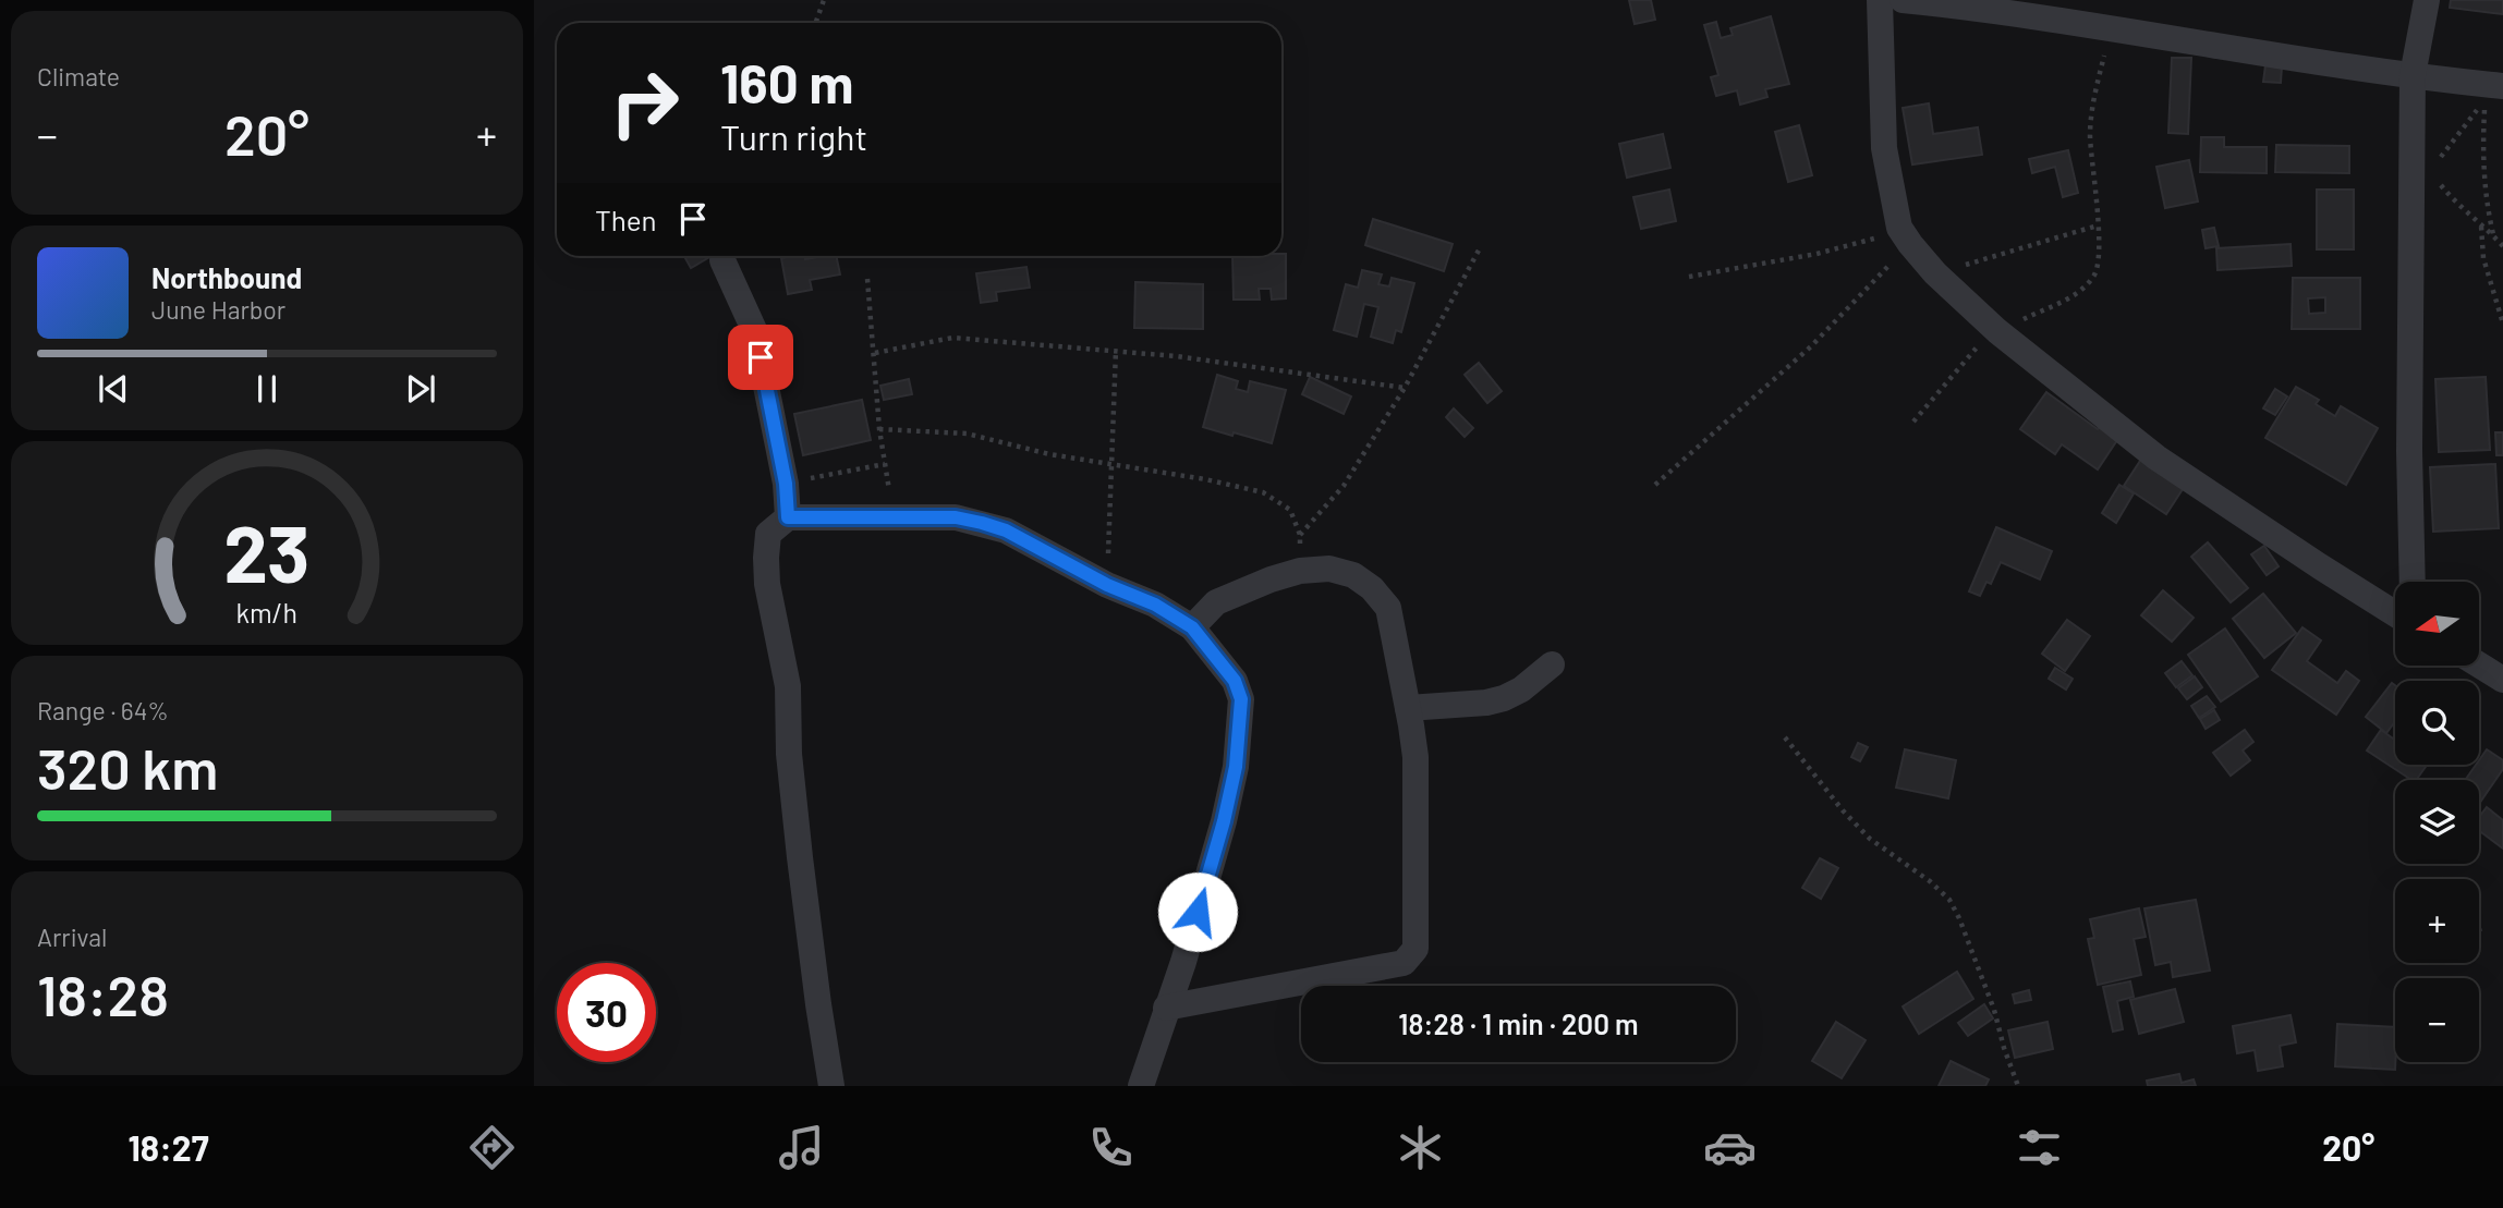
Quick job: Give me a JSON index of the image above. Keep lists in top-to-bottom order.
{
  "north": "left",
  "page": {
    "tile": [
      "Climate",
      ["Range · 64%", "320 km"],
      ["Arrival", "18:28"]
    ],
    "turn": ["160 m", "Turn right"],
    "heat": ["−", "20°", "+"],
    "then": "Then",
    "song": ["Northbound", "June Harbor"],
    "map_buttons": ["+", "−"],
    "limit": "30",
    "trip": "18:28 · 1 min · 200 m",
    "tabs": ["18:27", "20°"],
    "gauge": ["23", "km/h"]
  }
}
